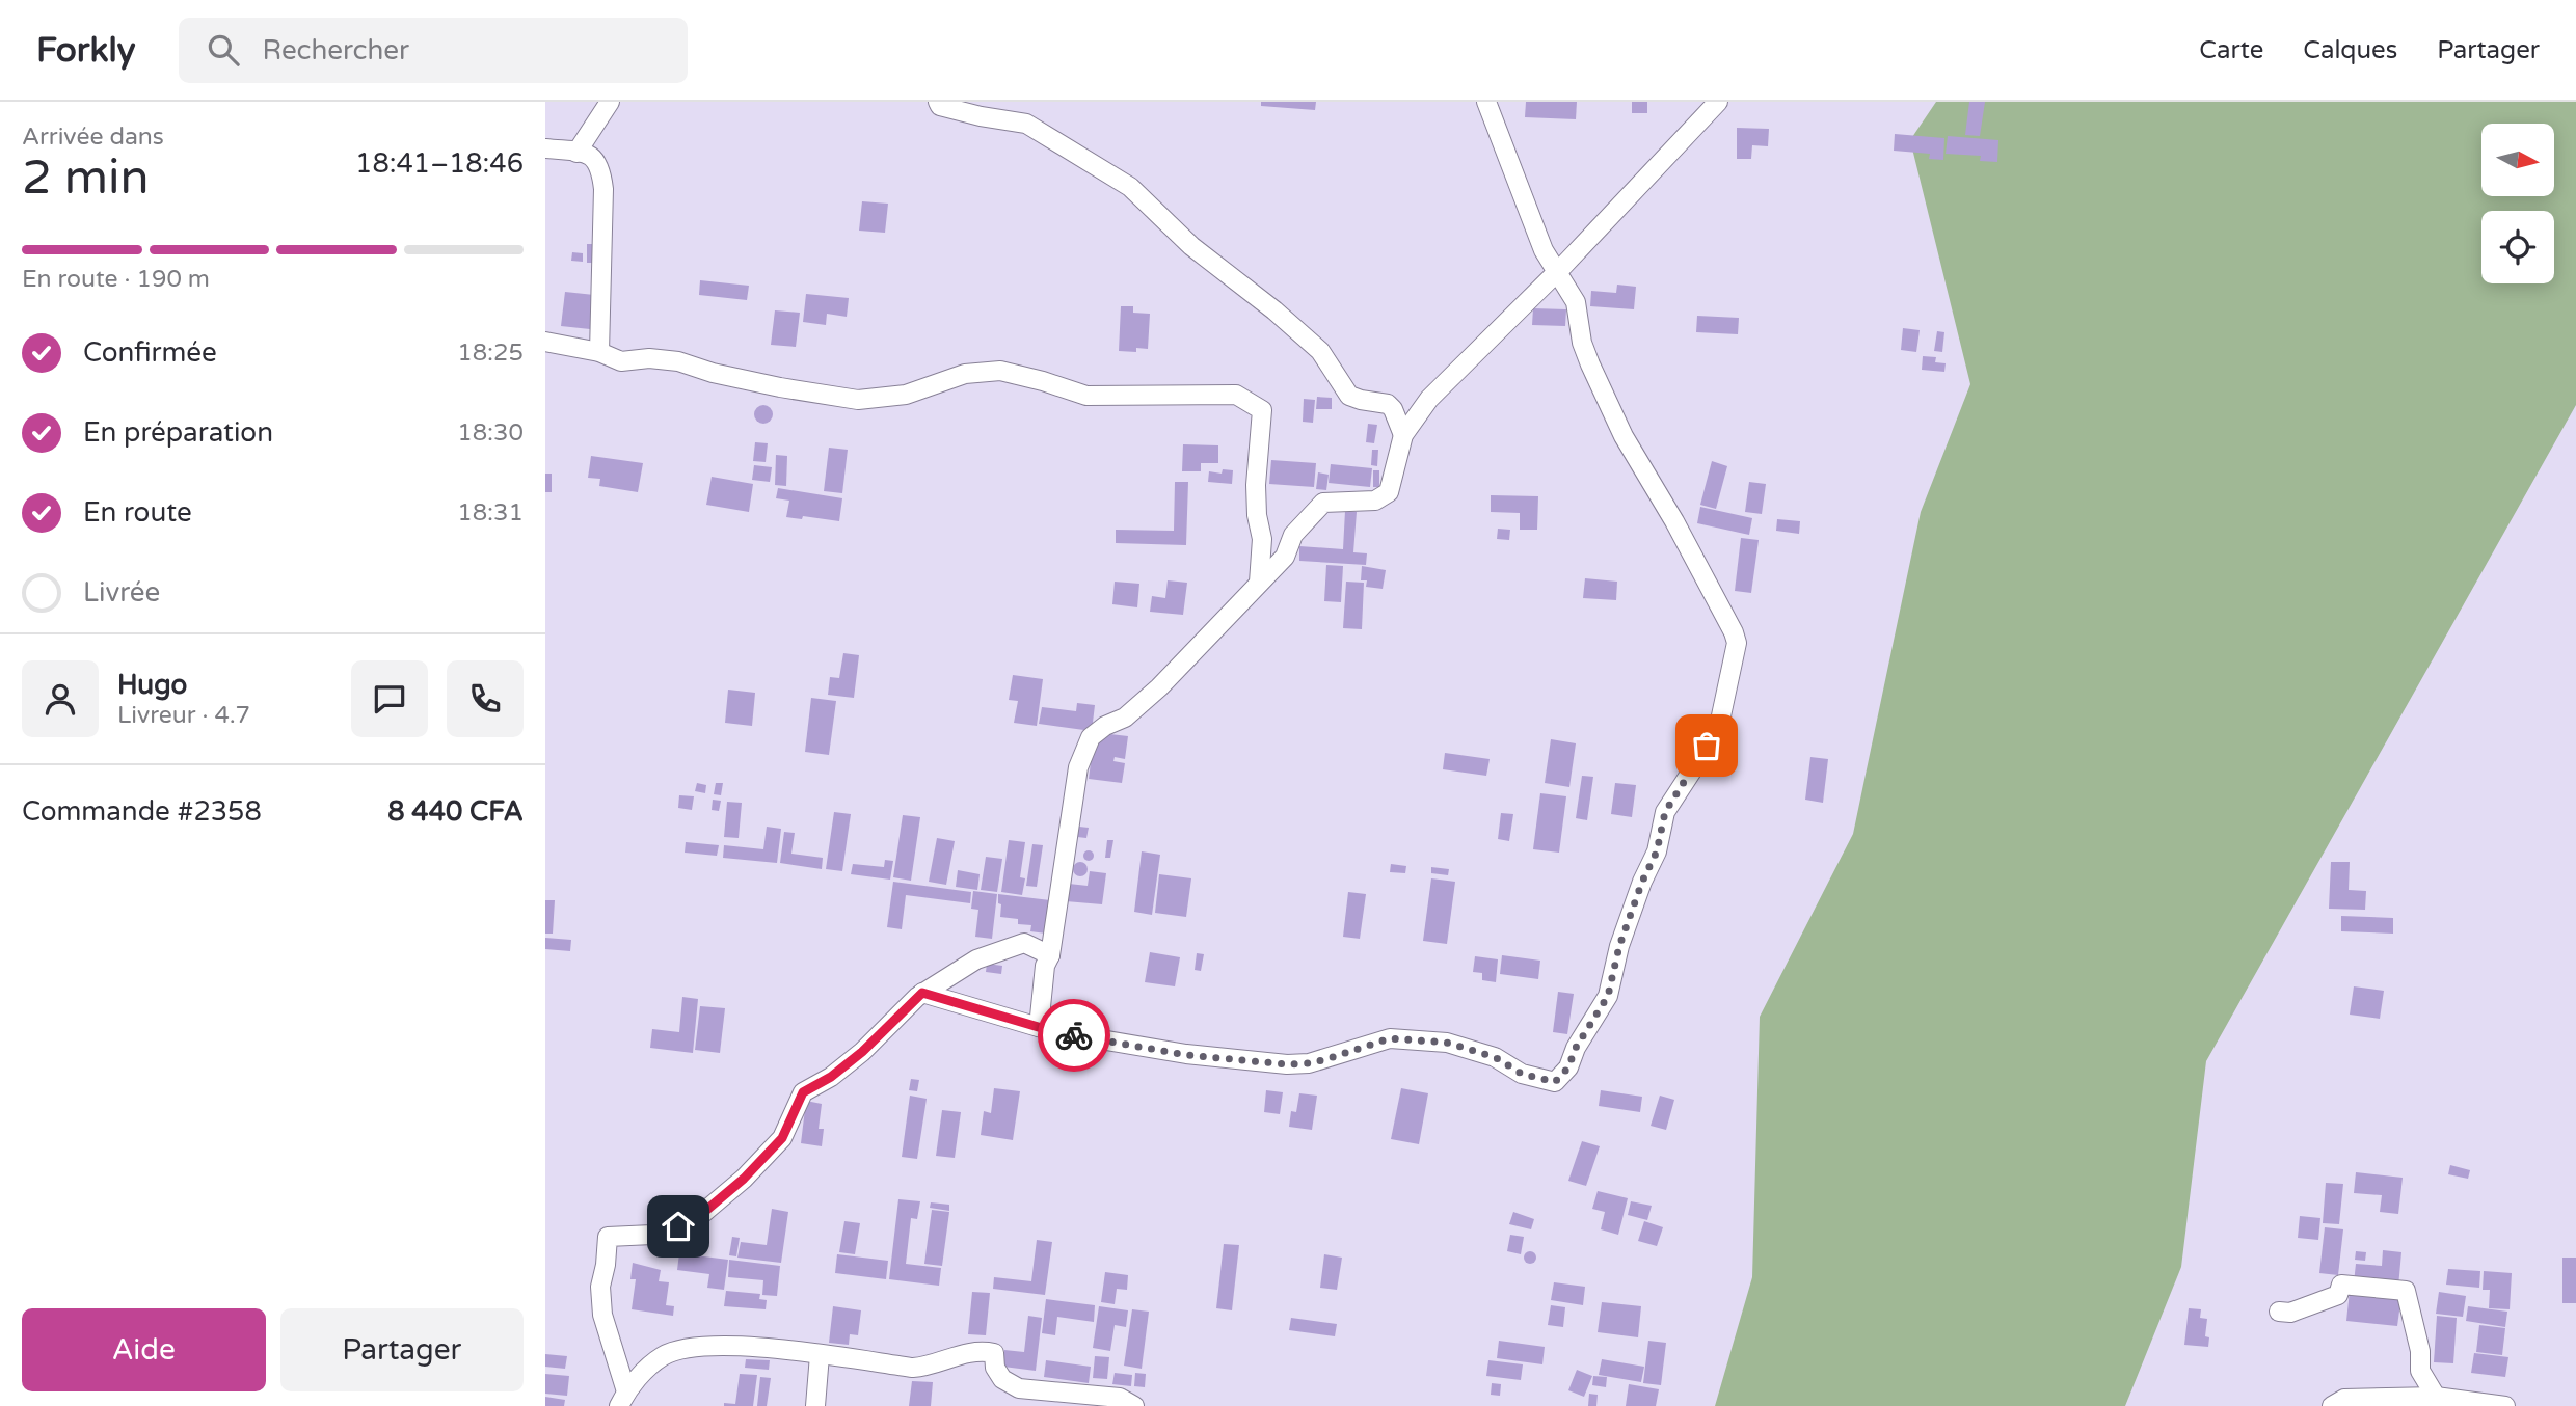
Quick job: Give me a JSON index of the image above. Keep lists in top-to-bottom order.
{
  "north": "right",
  "page": {
    "header": "Forkly",
    "search": "Rechercher",
    "nav": ["Carte", "Calques", "Partager"],
    "heading": ["2 min", "Arrivée dans", "18:41–18:46"],
    "panel": [
      "Hugo",
      "Livreur · 4.7",
      "Commande #2358",
      "8 440 CFA"
    ],
    "bar": "En route · 190 m",
    "list": [
      ["Confirmée", "18:25"],
      ["En préparation", "18:30"],
      ["En route", "18:31"],
      "Livrée"
    ],
    "buttons": ["Aide", "Partager"]
  }
}
